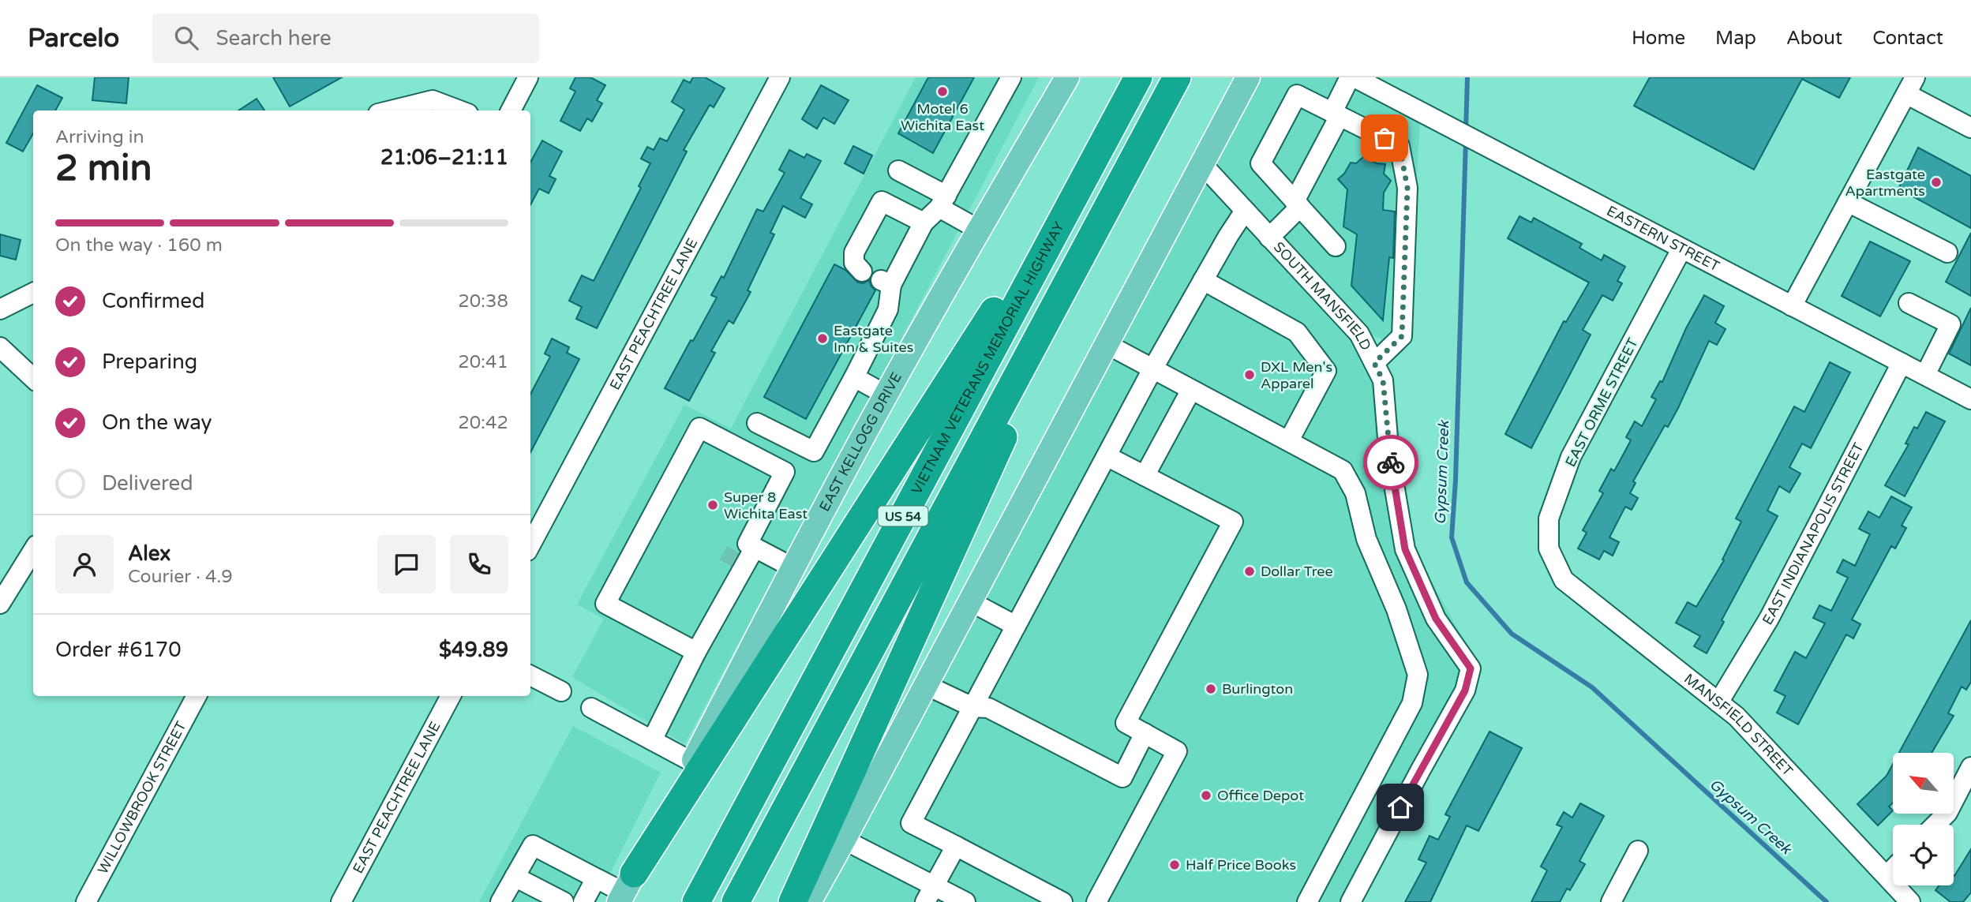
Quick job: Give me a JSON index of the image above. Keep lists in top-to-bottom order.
{
  "streets": {
    "highway": ["VIETNAM VETERANS MEMORIAL HIGHWAY", "US 54"],
    "main road": ["EAST KELLOGG DRIVE"],
    "street": [
      "EASTERN STREET",
      "SOUTH MANSFIELD",
      "EAST PEACHTREE LANE",
      "EAST ORME STREET",
      "EAST INDIANAPOLIS STREET",
      "MANSFIELD STREET",
      "WILLOWBROOK STREET"
    ]
  },
  "crossings": [
    ["EASTERN STREET", "EAST ORME STREET"],
    ["EASTERN STREET", "EAST INDIANAPOLIS STREET"],
    ["EAST ORME STREET", "MANSFIELD STREET"],
    ["EAST INDIANAPOLIS STREET", "MANSFIELD STREET"]
  ],
  "water": ["Gypsum Creek"],
  "places": [
    "Motel 6 Wichita East",
    "Eastgate Apartments",
    "Eastgate Inn & Suites",
    "DXL Men's Apparel",
    "Super 8 Wichita East",
    "Dollar Tree",
    "Burlington",
    "Office Depot",
    "Half Price Books"
  ],
  "north": "top left",
  "page": {
    "header": "Parcelo",
    "search": "Search here",
    "nav": [
      "Home",
      "Map",
      "About",
      "Contact"
    ],
    "heading": ["2 min", "Arriving in", "21:06–21:11"],
    "panel": [
      "Alex",
      "Courier · 4.9",
      "Order #6170",
      "$49.89"
    ],
    "bar": "On the way · 160 m",
    "list": [
      ["Confirmed", "20:38"],
      ["Preparing", "20:41"],
      ["On the way", "20:42"],
      "Delivered"
    ]
  }
}
